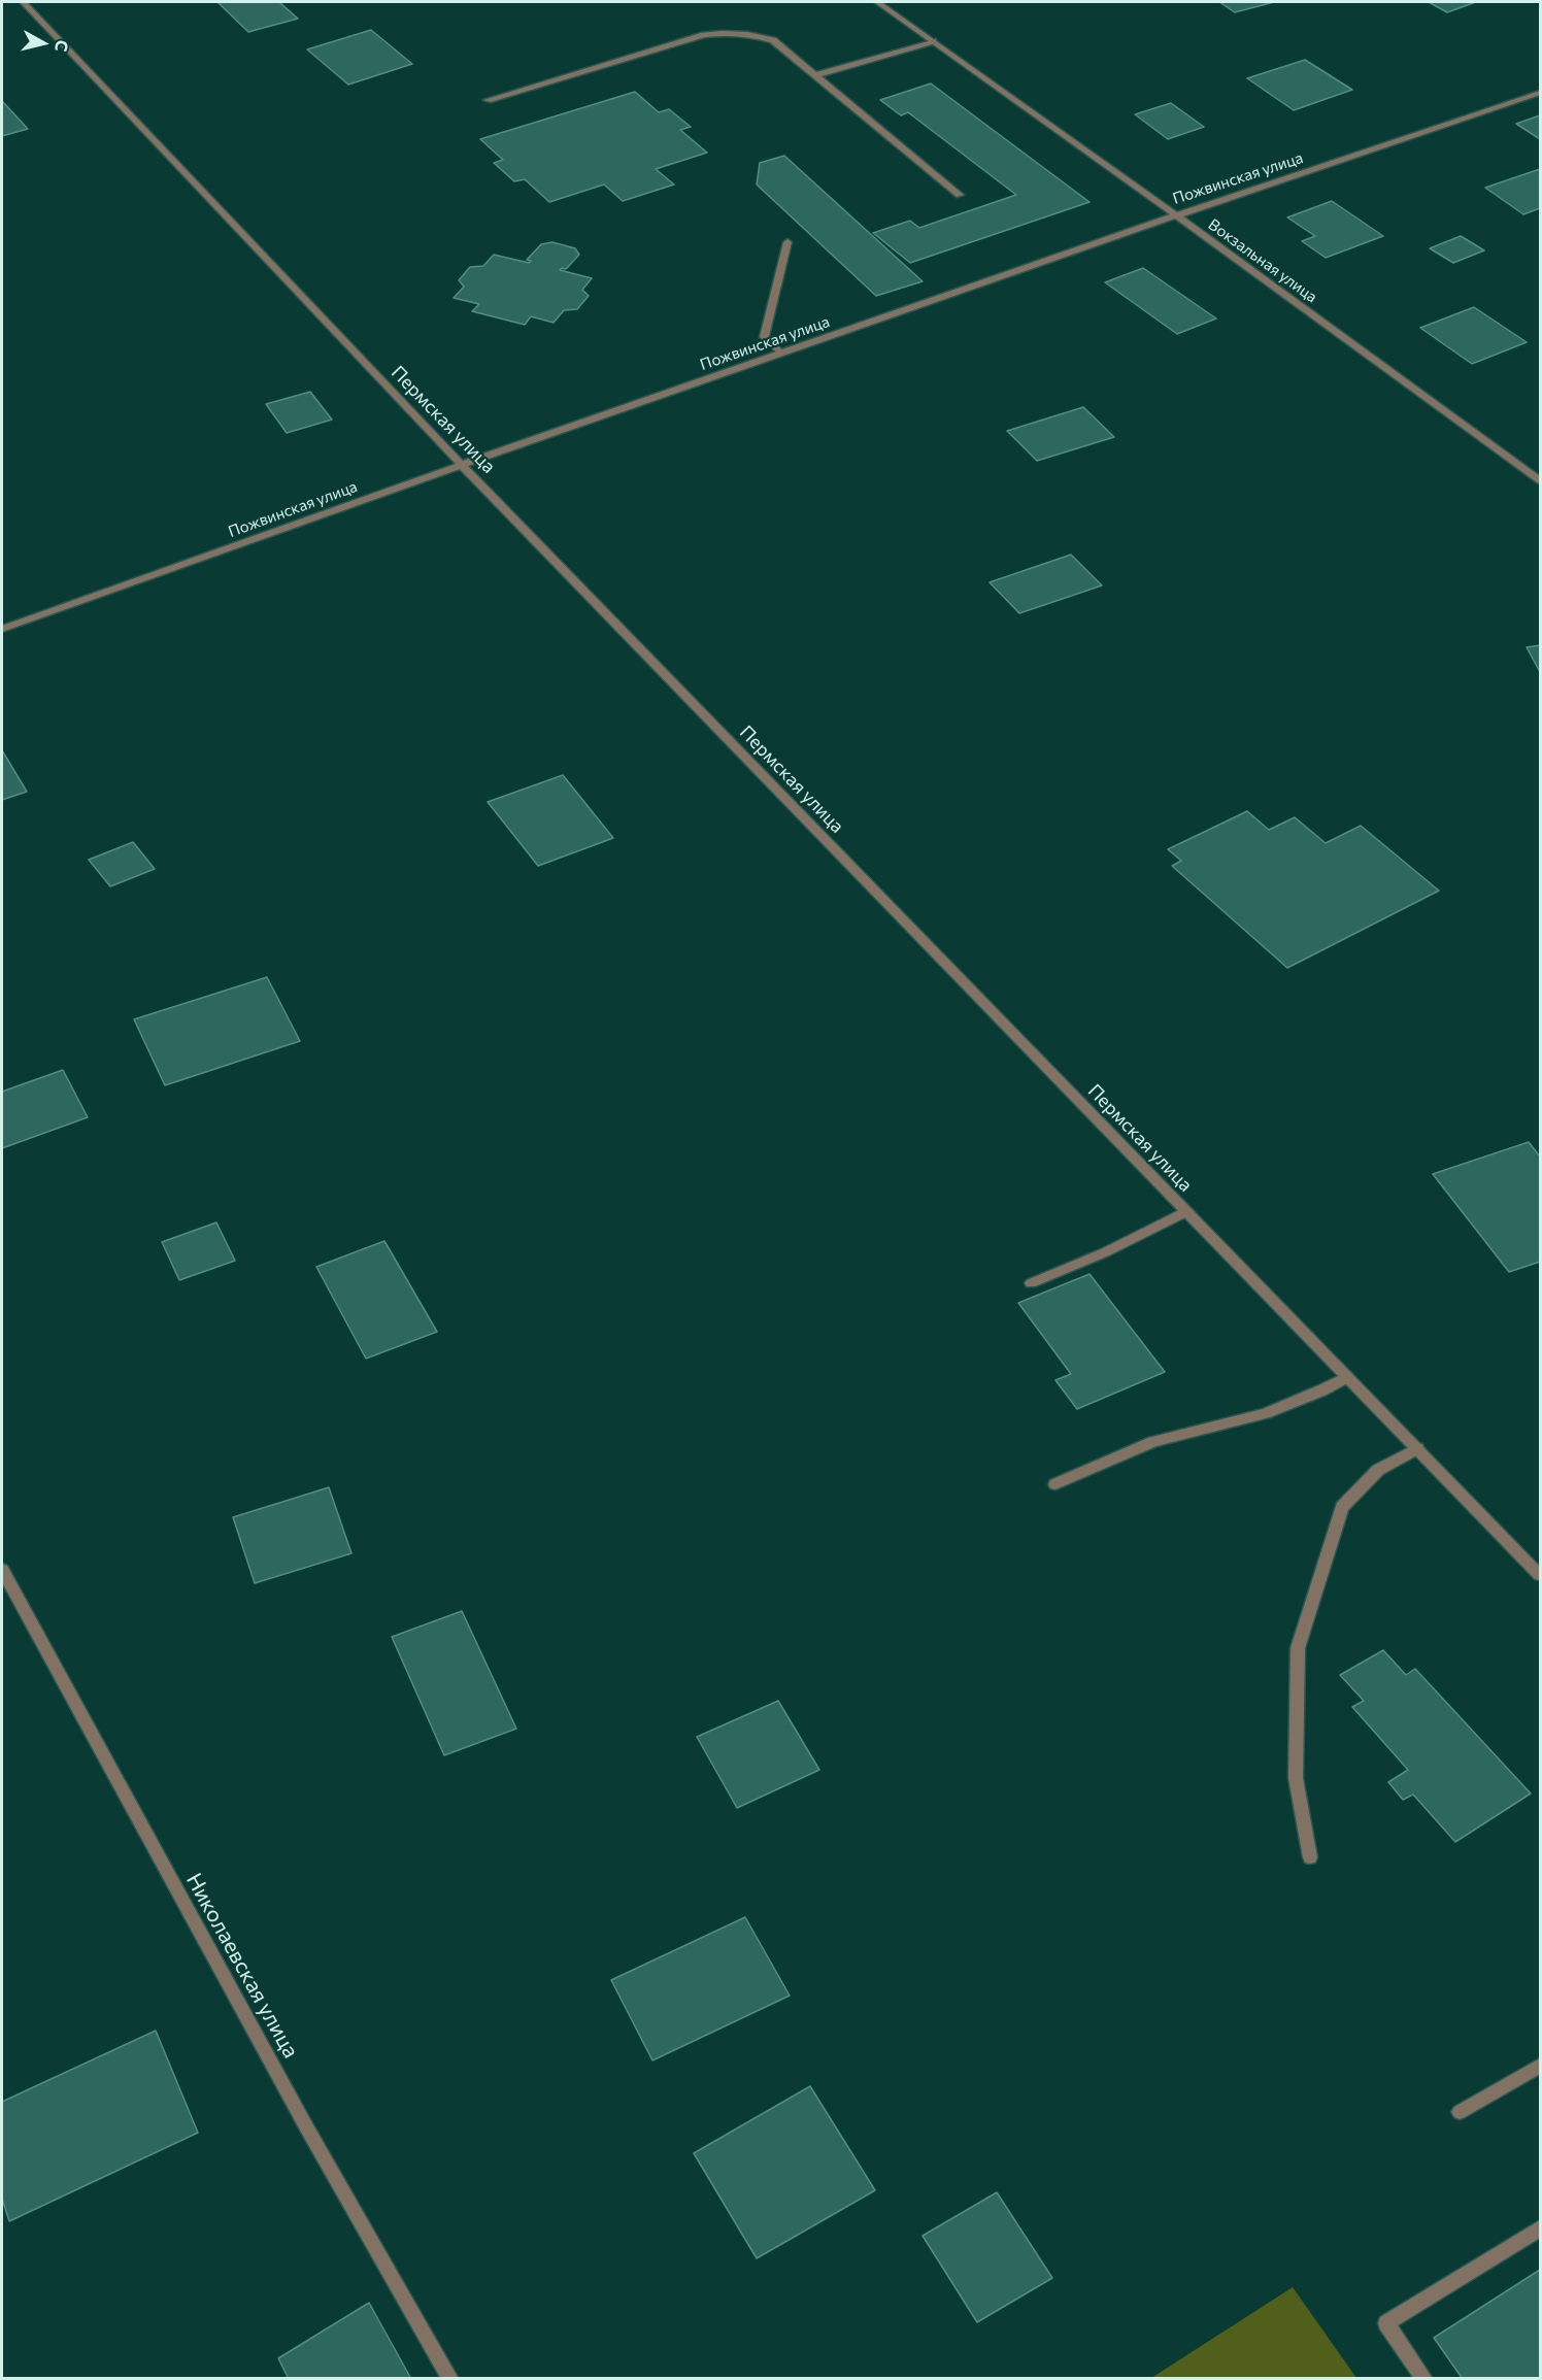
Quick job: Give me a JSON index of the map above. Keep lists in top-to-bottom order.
{
  "streets": {
    "street": [
      "Пожвинская улица",
      "Вокзальная улица",
      "Пермская улица",
      "Николаевская улица"
    ]
  },
  "crossings": [
    ["Пожвинская улица", "Вокзальная улица"],
    ["Пожвинская улица", "Пермская улица"]
  ],
  "north": "right"
}
